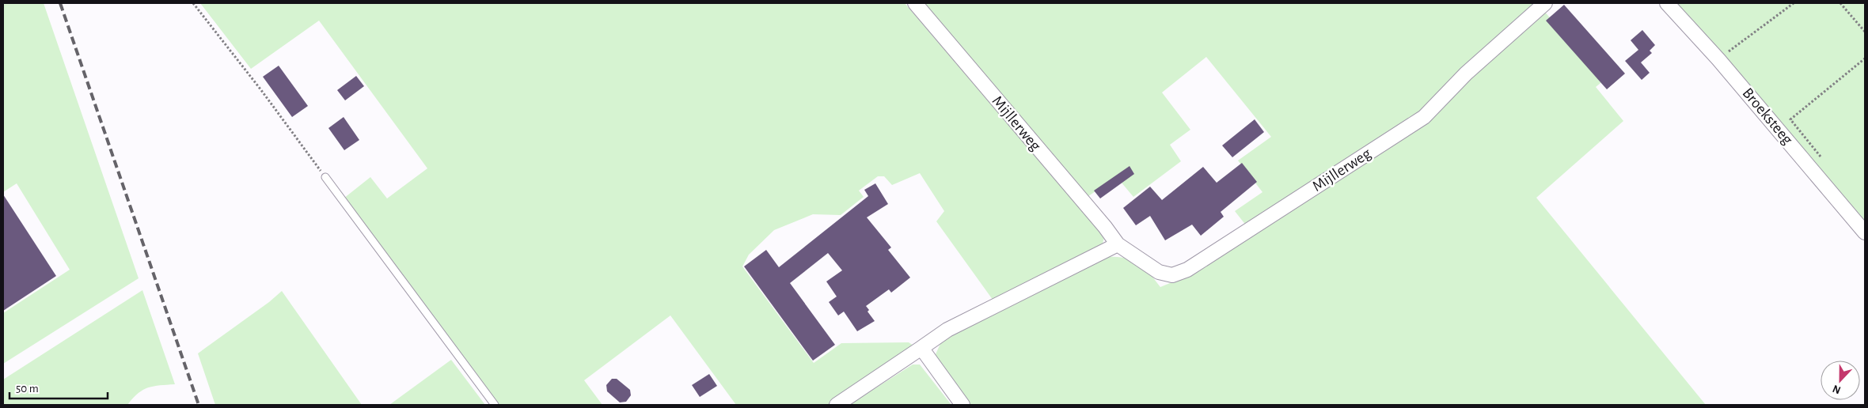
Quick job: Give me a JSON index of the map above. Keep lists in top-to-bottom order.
{
  "streets": {
    "street": ["Broeksteeg", "Mijllerweg"]
  },
  "scale_bar": "50 m",
  "north": "bottom"
}
